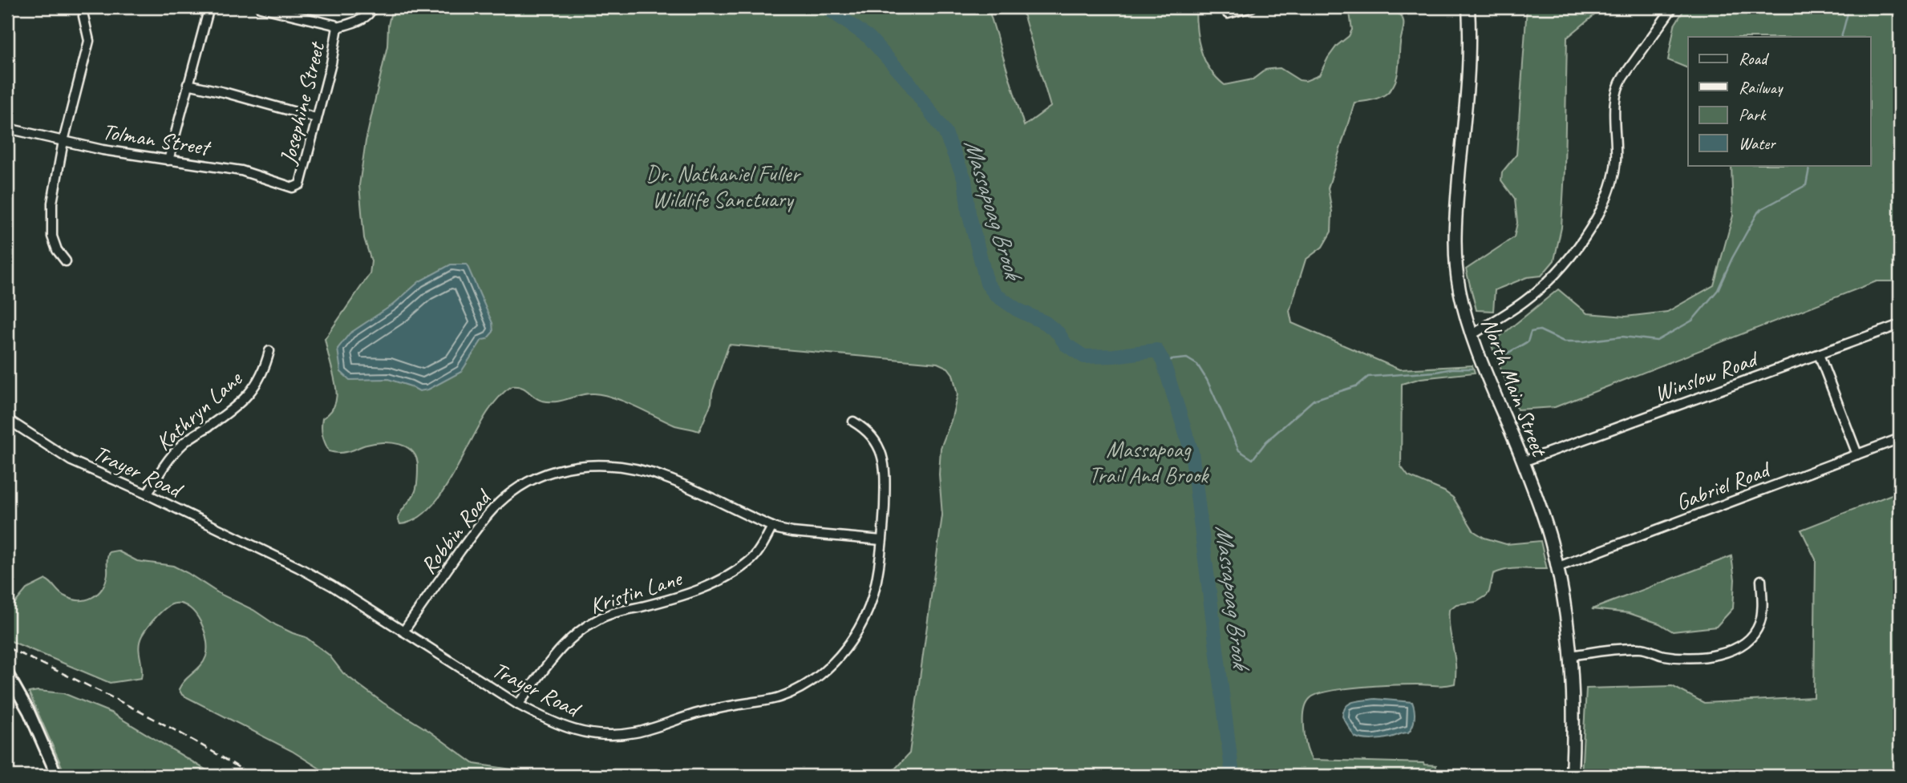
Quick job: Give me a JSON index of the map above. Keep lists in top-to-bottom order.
{
  "streets": {
    "main road": ["North Main Street"],
    "street": [
      "Josephine Street",
      "Tolman Street",
      "Winslow Road",
      "Kathryn Lane",
      "Trayer Road",
      "Gabriel Road",
      "Robbin Road",
      "Kristin Lane"
    ]
  },
  "crossings": [
    ["Josephine Street", "Tolman Street"],
    ["Winslow Road", "North Main Street"],
    ["North Main Street", "Gabriel Road"],
    ["Kathryn Lane", "Trayer Road"],
    ["Trayer Road", "Robbin Road"],
    ["Trayer Road", "Kristin Lane"],
    ["Robbin Road", "Kristin Lane"]
  ],
  "water": ["Massapoag Brook"],
  "parks": ["Dr. Nathaniel Fuller Wildlife Sanctuary", "Massapoag Trail And Brook"],
  "legend": [
    "Road",
    "Railway",
    "Park",
    "Water"
  ]
}
